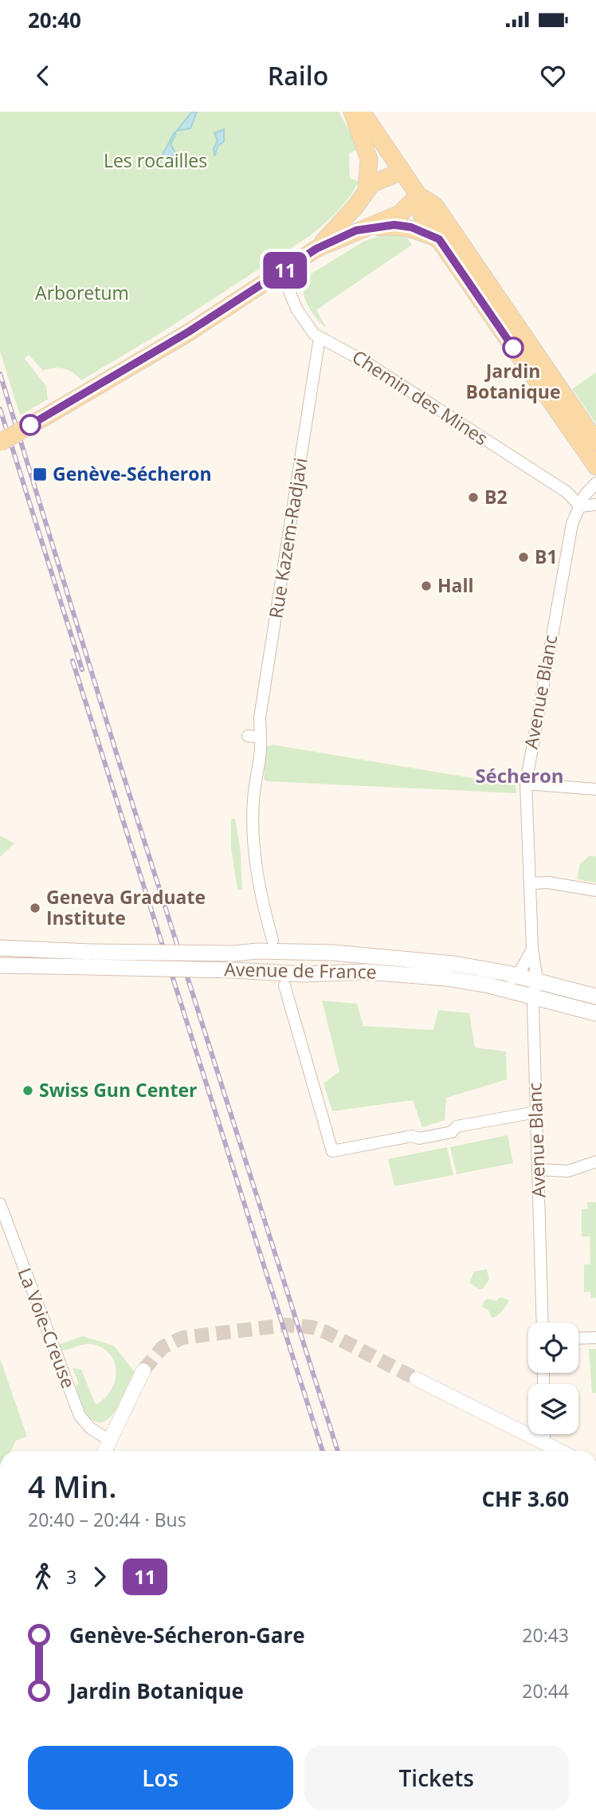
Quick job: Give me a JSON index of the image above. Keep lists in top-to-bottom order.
{
  "streets": {
    "main road": ["Avenue de France"],
    "street": [
      "Chemin des Mines",
      "Rue Kazem-Radjavi",
      "Avenue Blanc",
      "La Voie-Creuse"
    ]
  },
  "crossings": [
    ["Chemin des Mines", "Rue Kazem-Radjavi"],
    ["Chemin des Mines", "Avenue Blanc"],
    ["Avenue Blanc", "Avenue de France"]
  ],
  "districts": ["Sécheron"],
  "parks": ["Les rocailles", "Arboretum"],
  "places": {
    "other": [
      "Jardin Botanique",
      "B2",
      "B1",
      "Hall",
      "Geneva Graduate Institute",
      "Swiss Gun Center"
    ],
    "transit": ["Genève-Sécheron"]
  },
  "lines": ["bus line 11"],
  "page": {
    "status": "20:40",
    "header": "Railo",
    "on_map": "11",
    "heading": ["4 Min.", "20:40 – 20:44 · Bus", "CHF 3.60"],
    "legs": ["3", "11"],
    "list": [
      {
        "name": "Genève-Sécheron-Gare",
        "value": "20:43"
      },
      {
        "name": "Jardin Botanique",
        "value": "20:44"
      }
    ],
    "buttons": ["Los", "Tickets"]
  }
}
